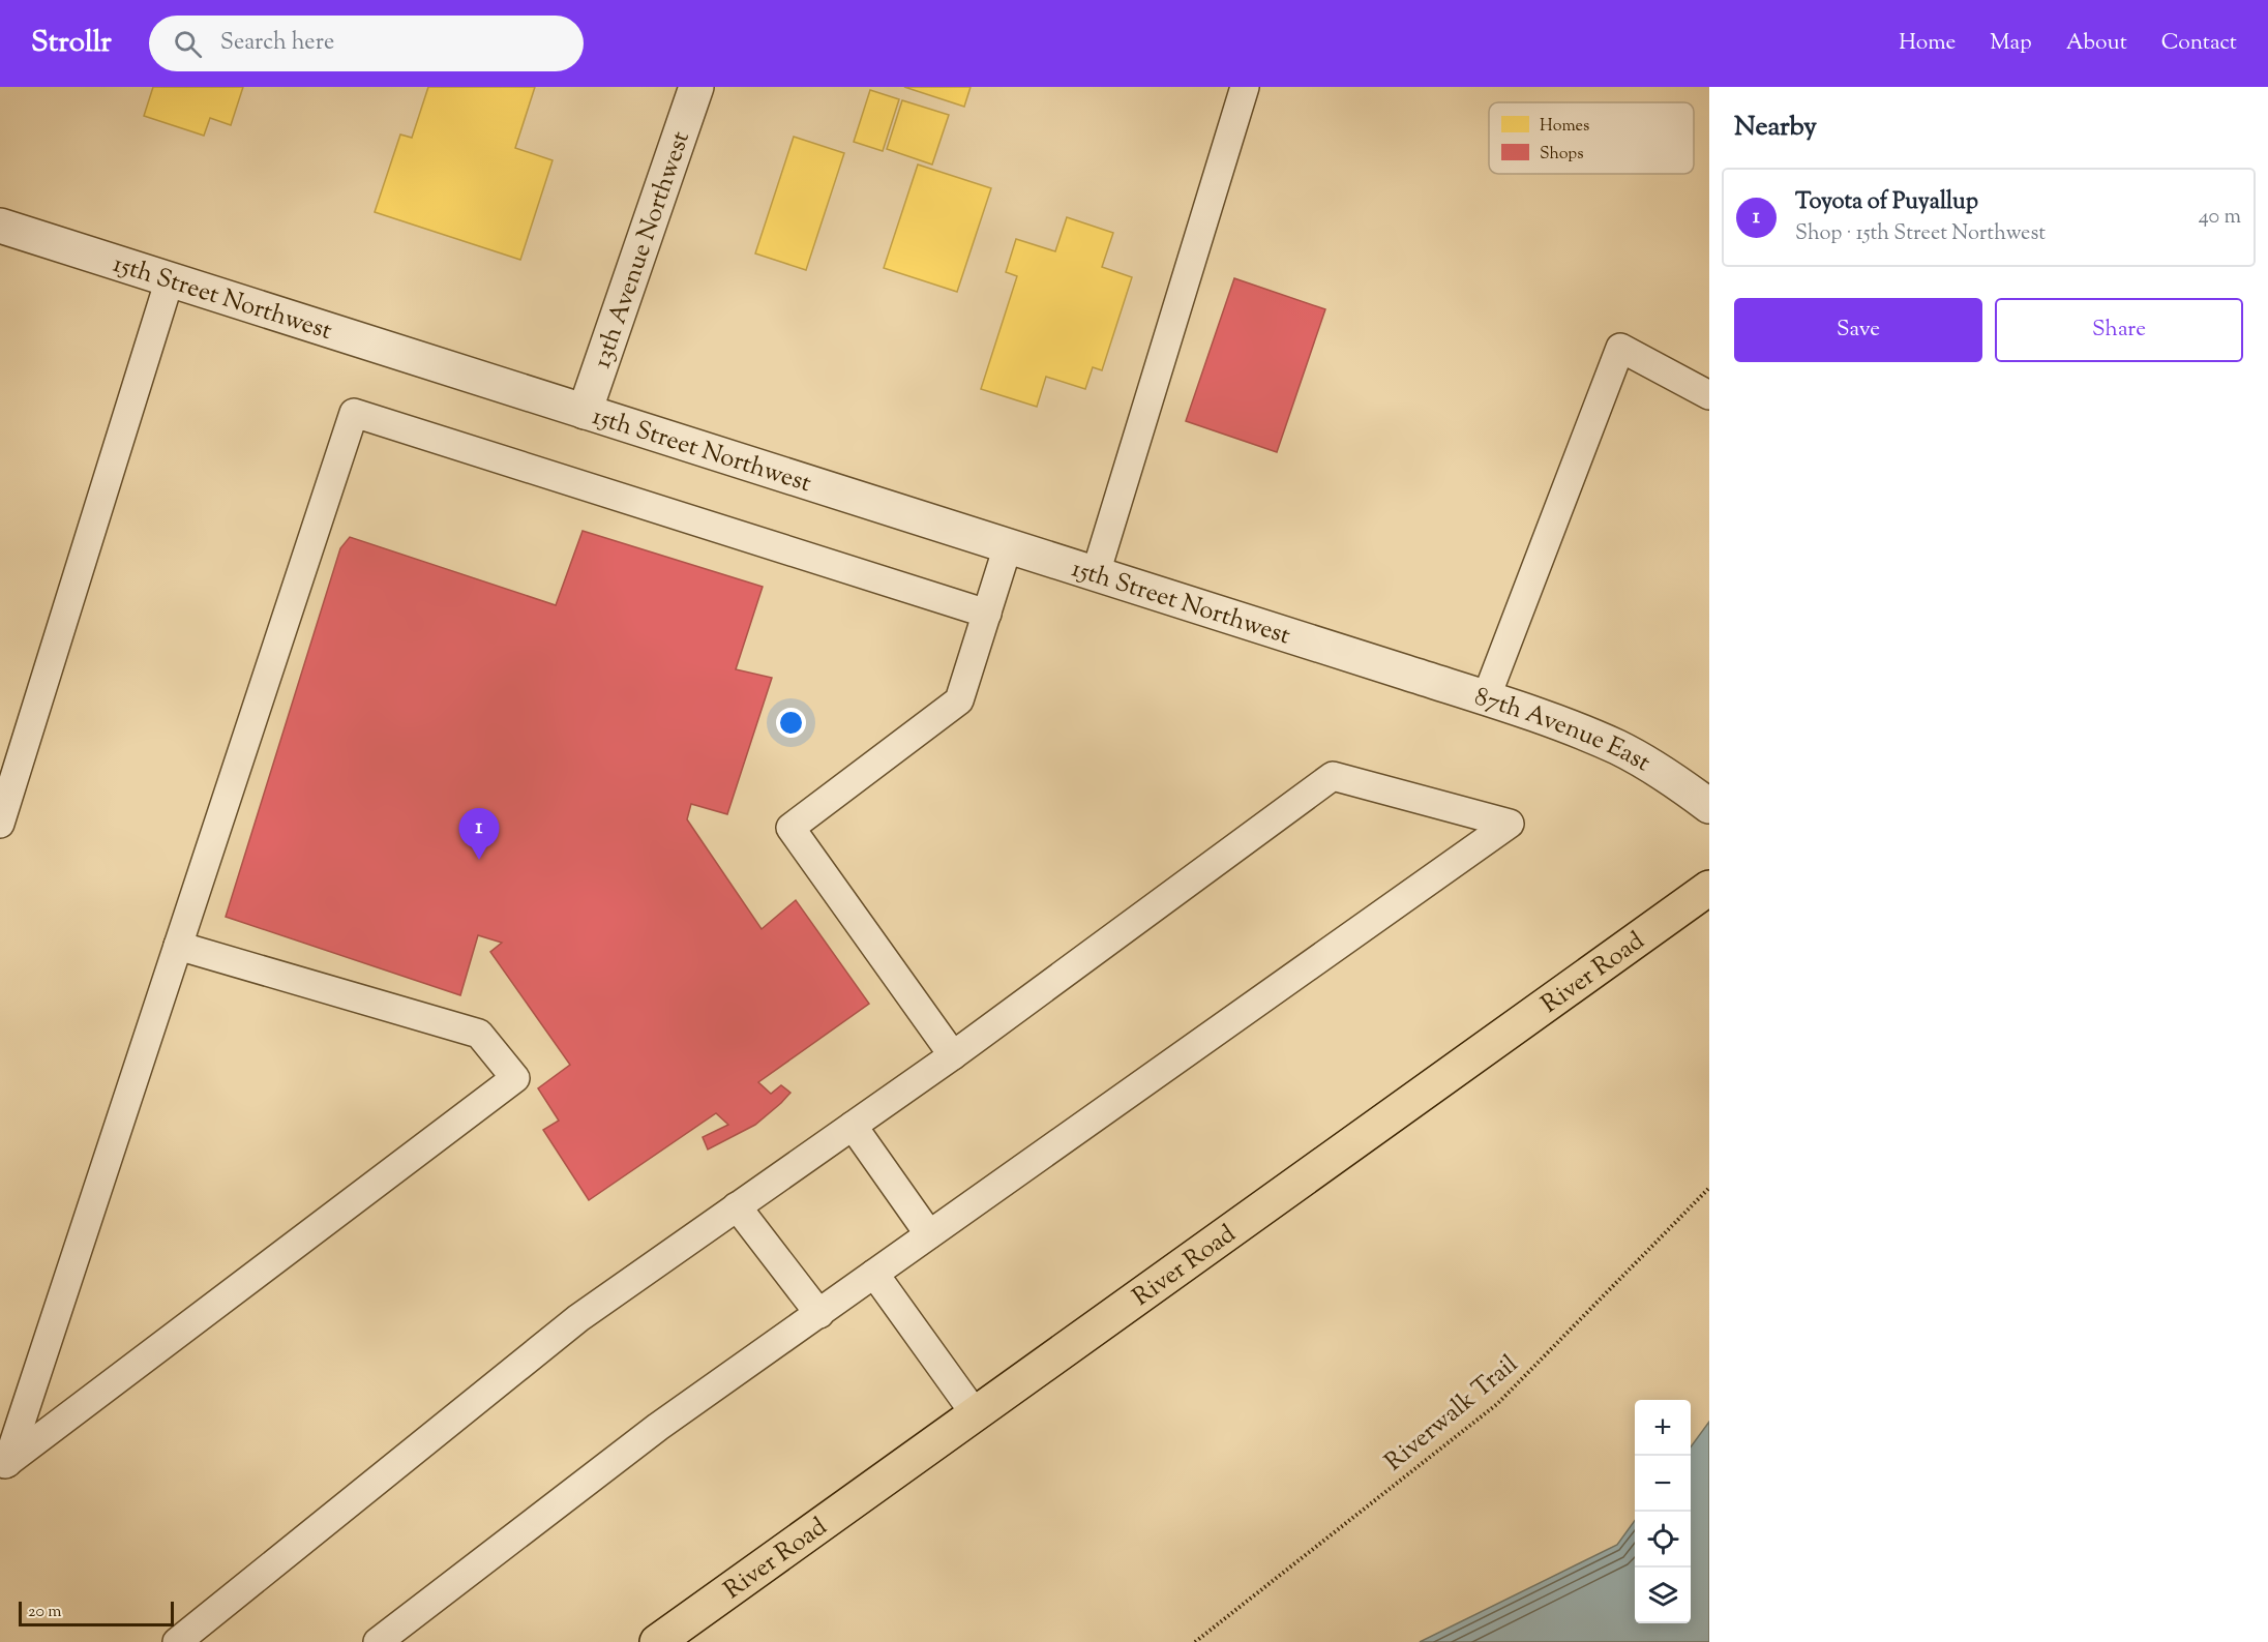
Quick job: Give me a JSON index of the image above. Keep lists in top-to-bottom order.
{
  "streets": {
    "main road": ["River Road"],
    "street": ["13th Avenue Northwest", "15th Street Northwest", "87th Avenue East"],
    "path": ["Riverwalk Trail"]
  },
  "crossings": [
    ["13th Avenue Northwest", "15th Street Northwest"],
    ["15th Street Northwest", "87th Avenue East"]
  ],
  "legend": ["Homes", "Shops"],
  "scale_bar": "20 m",
  "page": {
    "header": "Strollr",
    "search": "Search here",
    "nav": [
      "Home",
      "Map",
      "About",
      "Contact"
    ],
    "heading": "Nearby",
    "list": [
      {
        "mark": "1",
        "name": "Toyota of Puyallup",
        "note": "Shop · 15th Street Northwest",
        "value": "40 m"
      }
    ],
    "buttons": ["Save", "Share"],
    "pins": "1",
    "map_buttons": ["+", "−"],
    "scale": "20 m"
  }
}
